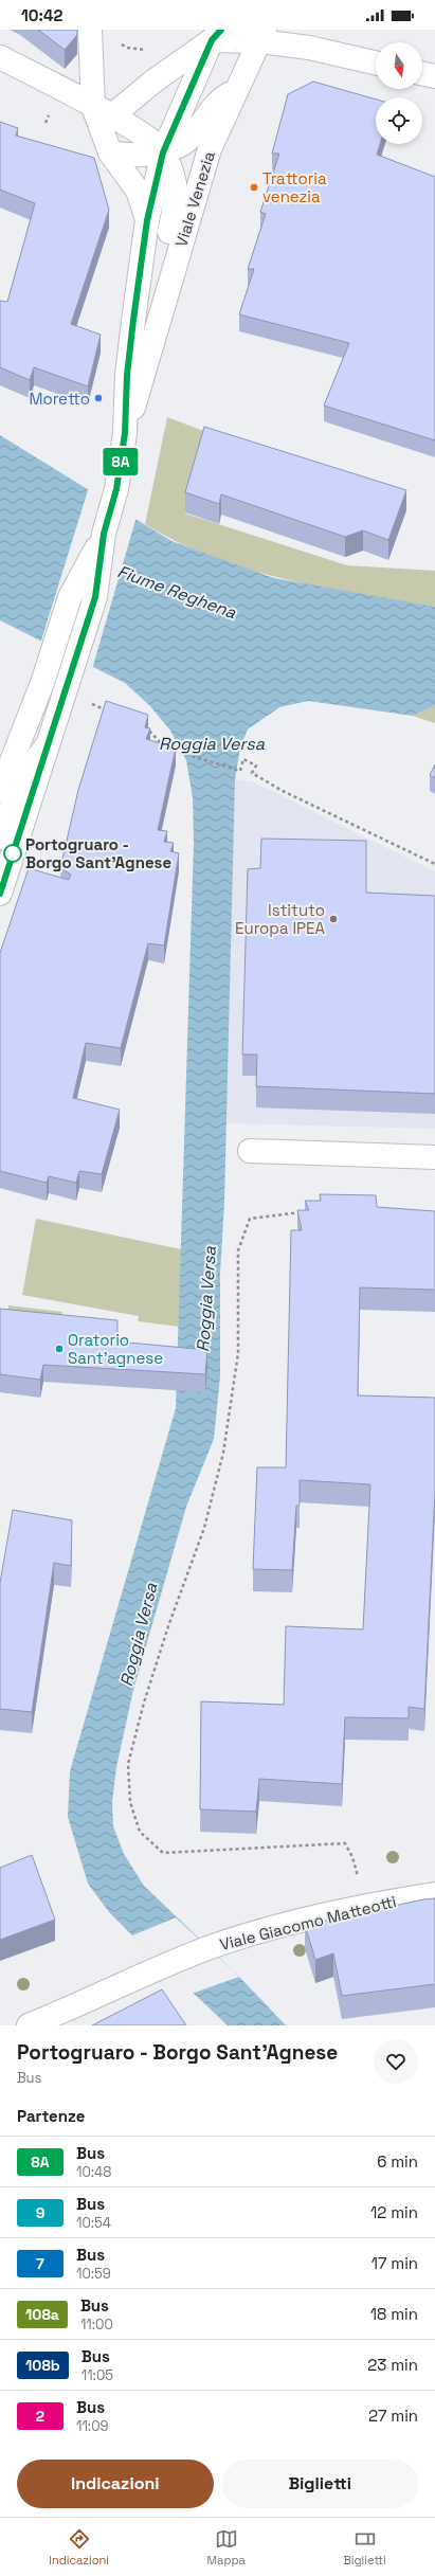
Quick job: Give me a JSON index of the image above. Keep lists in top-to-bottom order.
{
  "streets": {
    "main road": ["Viale Venezia", "Viale Giacomo Matteotti"]
  },
  "water": ["Fiume Reghena", "Roggia Versa"],
  "places": [
    "Trattoria venezia",
    "Moretto",
    "Portogruaro - Borgo Sant'Agnese",
    "Istituto Europa IPEA",
    "Oratorio Sant'agnese"
  ],
  "lines": ["bus line 8A"],
  "north": "bottom",
  "page": {
    "status": "10:42",
    "on_map": "8A",
    "heading": [
      ["Portogruaro - Borgo Sant'Agnese", "Bus"],
      "Partenze"
    ],
    "list": [
      {
        "mark": "8A",
        "name": "Bus",
        "note": "10:48",
        "value": "6 min"
      },
      {
        "mark": "9",
        "name": "Bus",
        "note": "10:54",
        "value": "12 min"
      },
      {
        "mark": "7",
        "name": "Bus",
        "note": "10:59",
        "value": "17 min"
      },
      {
        "mark": "108a",
        "name": "Bus",
        "note": "11:00",
        "value": "18 min"
      },
      {
        "mark": "108b",
        "name": "Bus",
        "note": "11:05",
        "value": "23 min"
      },
      {
        "mark": "2",
        "name": "Bus",
        "note": "11:09",
        "value": "27 min"
      }
    ],
    "buttons": ["Indicazioni", "Biglietti"],
    "tabs": ["Indicazioni", "Mappa", "Biglietti"]
  }
}
